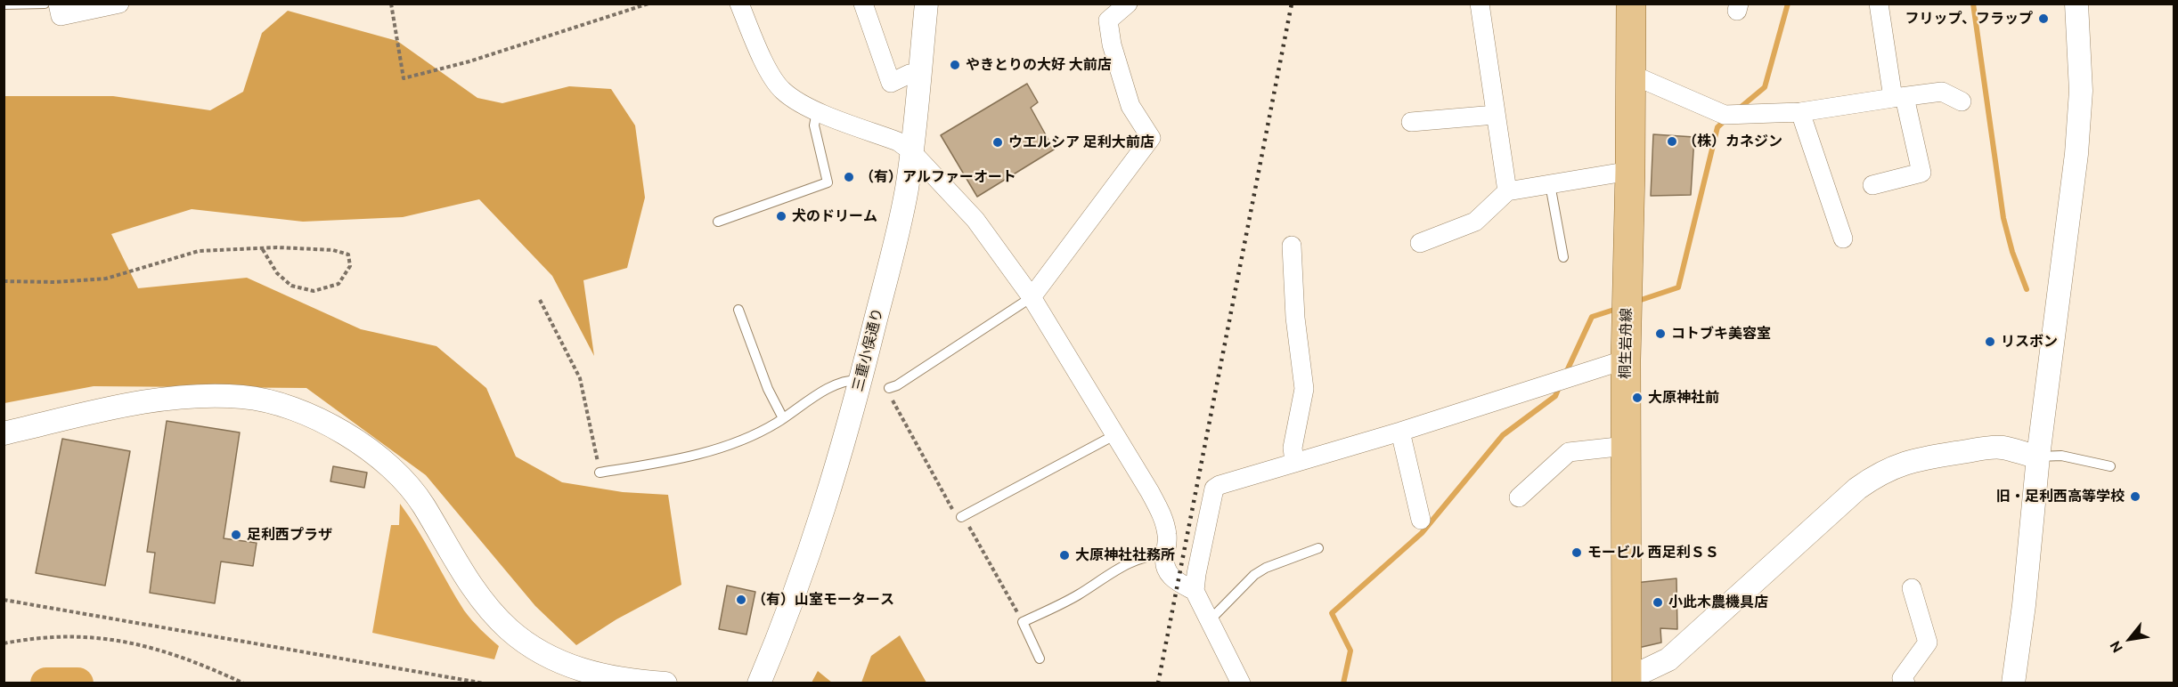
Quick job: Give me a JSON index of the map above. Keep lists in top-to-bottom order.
{
  "streets": {
    "main road": ["桐生岩舟線"],
    "street": ["三重小俣通り"]
  },
  "places": [
    "フリップ、フラップ",
    "やきとりの大好 大前店",
    "（株）カネジン",
    "ウエルシア 足利大前店",
    "（有）アルファーオート",
    "犬のドリーム",
    "コトブキ美容室",
    "リスボン",
    "大原神社前",
    "旧・足利西高等学校",
    "足利西プラザ",
    "モービル 西足利ＳＳ",
    "大原神社社務所",
    "（有）山室モータース",
    "小此木農機具店"
  ],
  "north": "bottom left"
}
